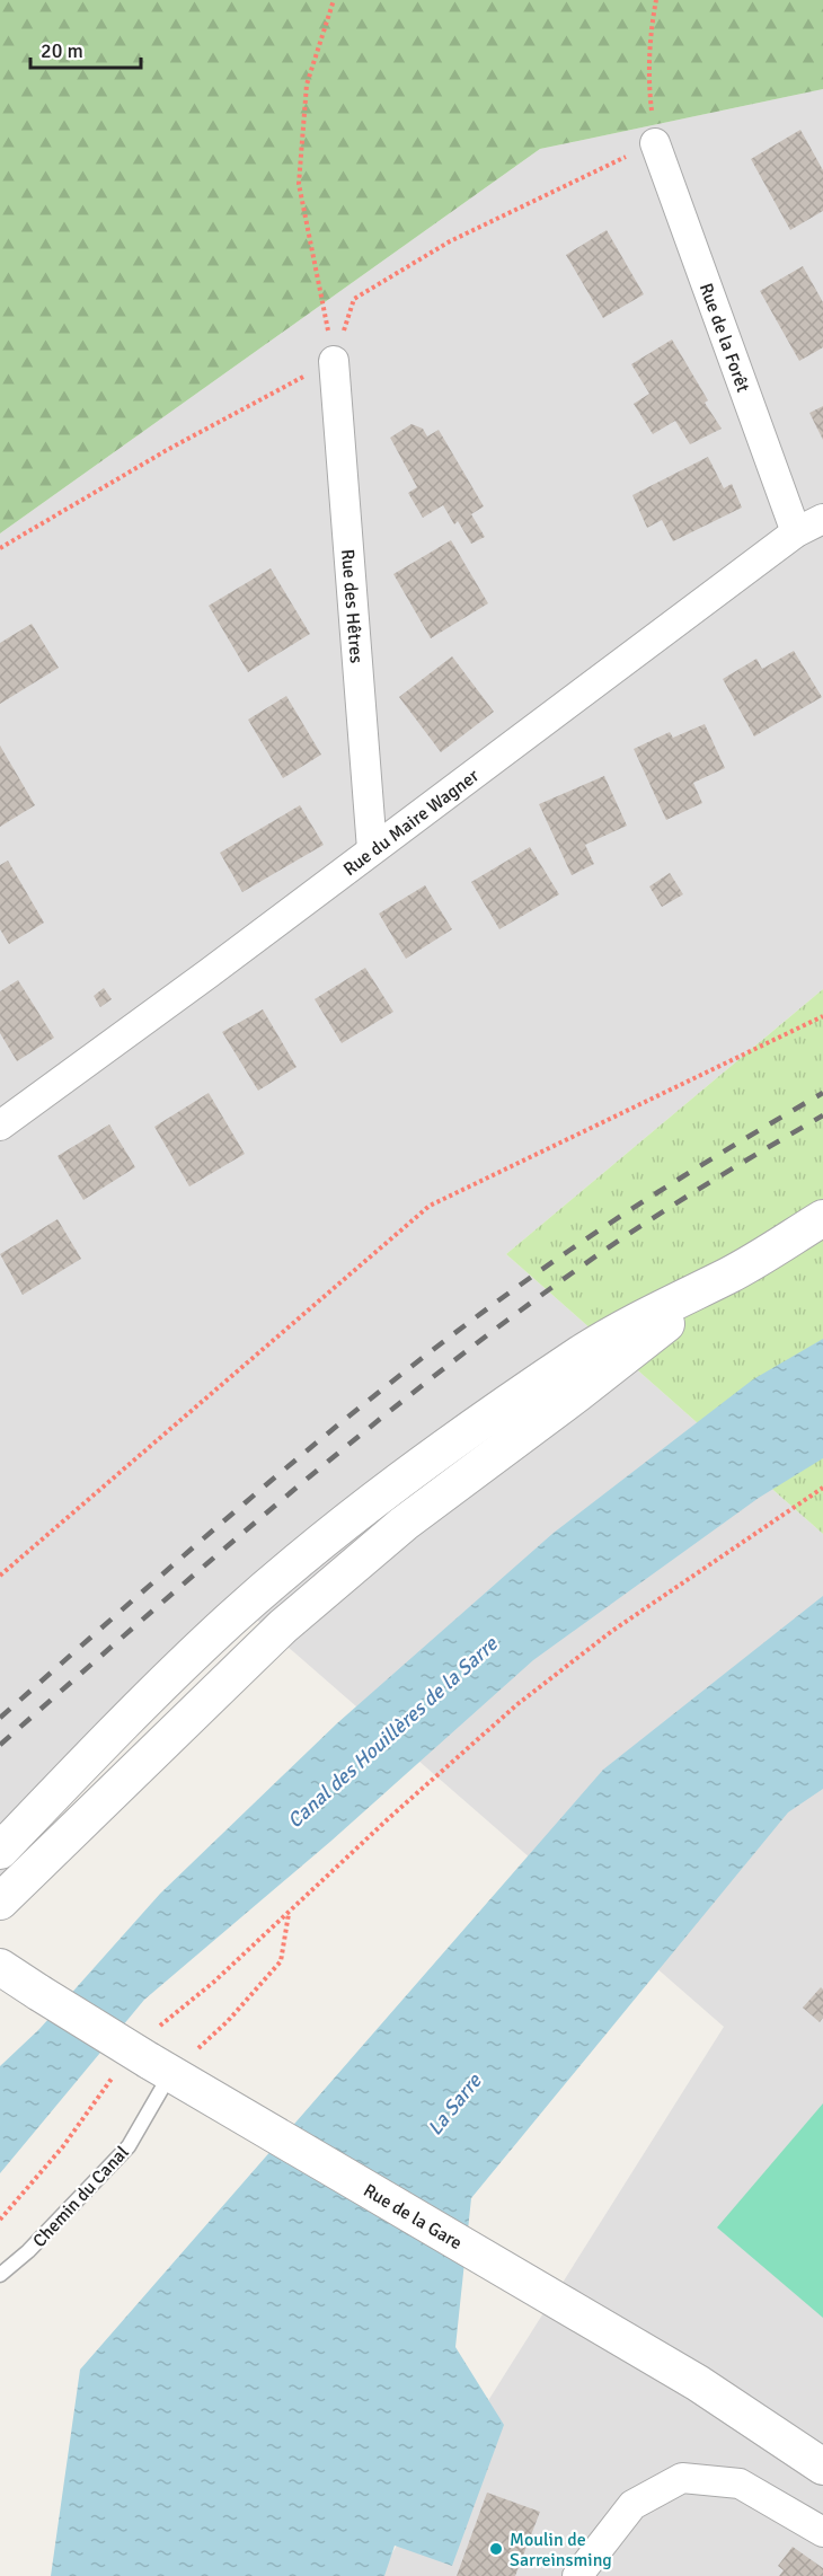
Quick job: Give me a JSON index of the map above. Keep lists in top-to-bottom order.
{
  "streets": {
    "street": [
      "Rue de la Forêt",
      "Rue des Hêtres",
      "Rue du Maire Wagner",
      "Rue de la Gare"
    ],
    "lane": ["Chemin du Canal"]
  },
  "crossings": [
    ["Rue de la Forêt", "Rue du Maire Wagner"],
    ["Rue des Hêtres", "Rue du Maire Wagner"],
    ["Chemin du Canal", "Rue de la Gare"]
  ],
  "water": ["Canal des Houillères de la Sarre", "La Sarre"],
  "places": ["Moulin de Sarreinsming"],
  "scale_bar": "20 m"
}
